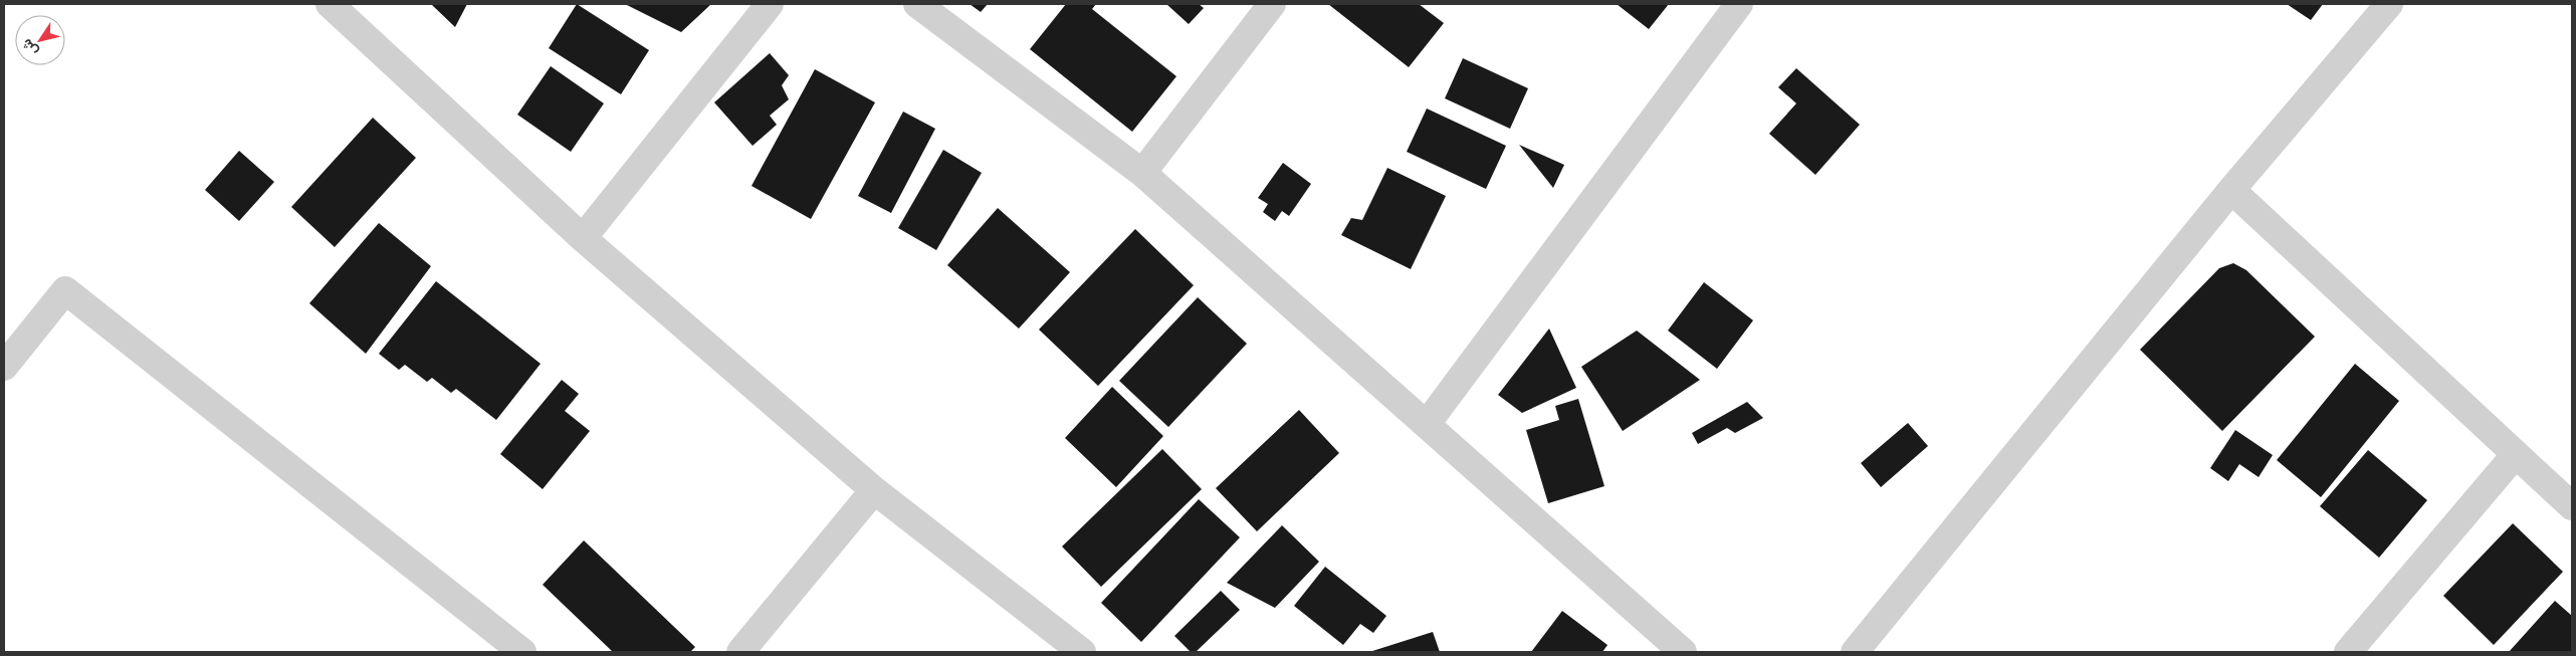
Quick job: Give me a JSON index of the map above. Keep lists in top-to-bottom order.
{
  "north": "bottom left"
}
